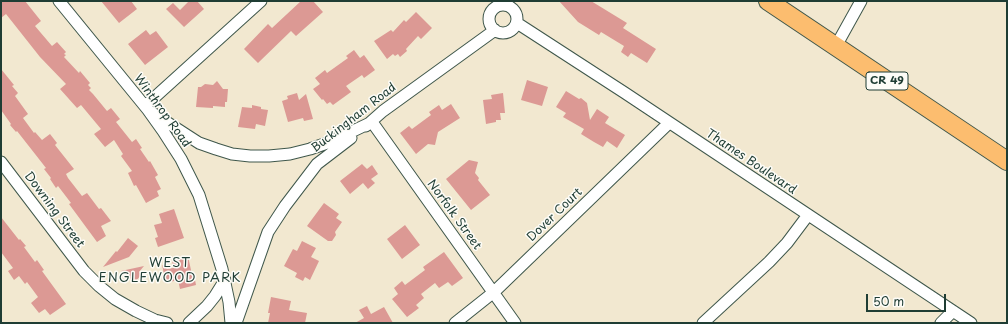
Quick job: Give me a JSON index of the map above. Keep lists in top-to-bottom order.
{
  "streets": {
    "main road": ["CR 49"],
    "street": [
      "Winthrop Road",
      "Buckingham Road",
      "Thames Boulevard",
      "Downing Street",
      "Norfolk Street",
      "Dover Court"
    ]
  },
  "crossings": [
    ["Buckingham Road", "Thames Boulevard"],
    ["Buckingham Road", "Norfolk Street"],
    ["Thames Boulevard", "Dover Court"],
    ["Norfolk Street", "Dover Court"]
  ],
  "districts": ["WEST ENGLEWOOD PARK"],
  "scale_bar": "50 m"
}
